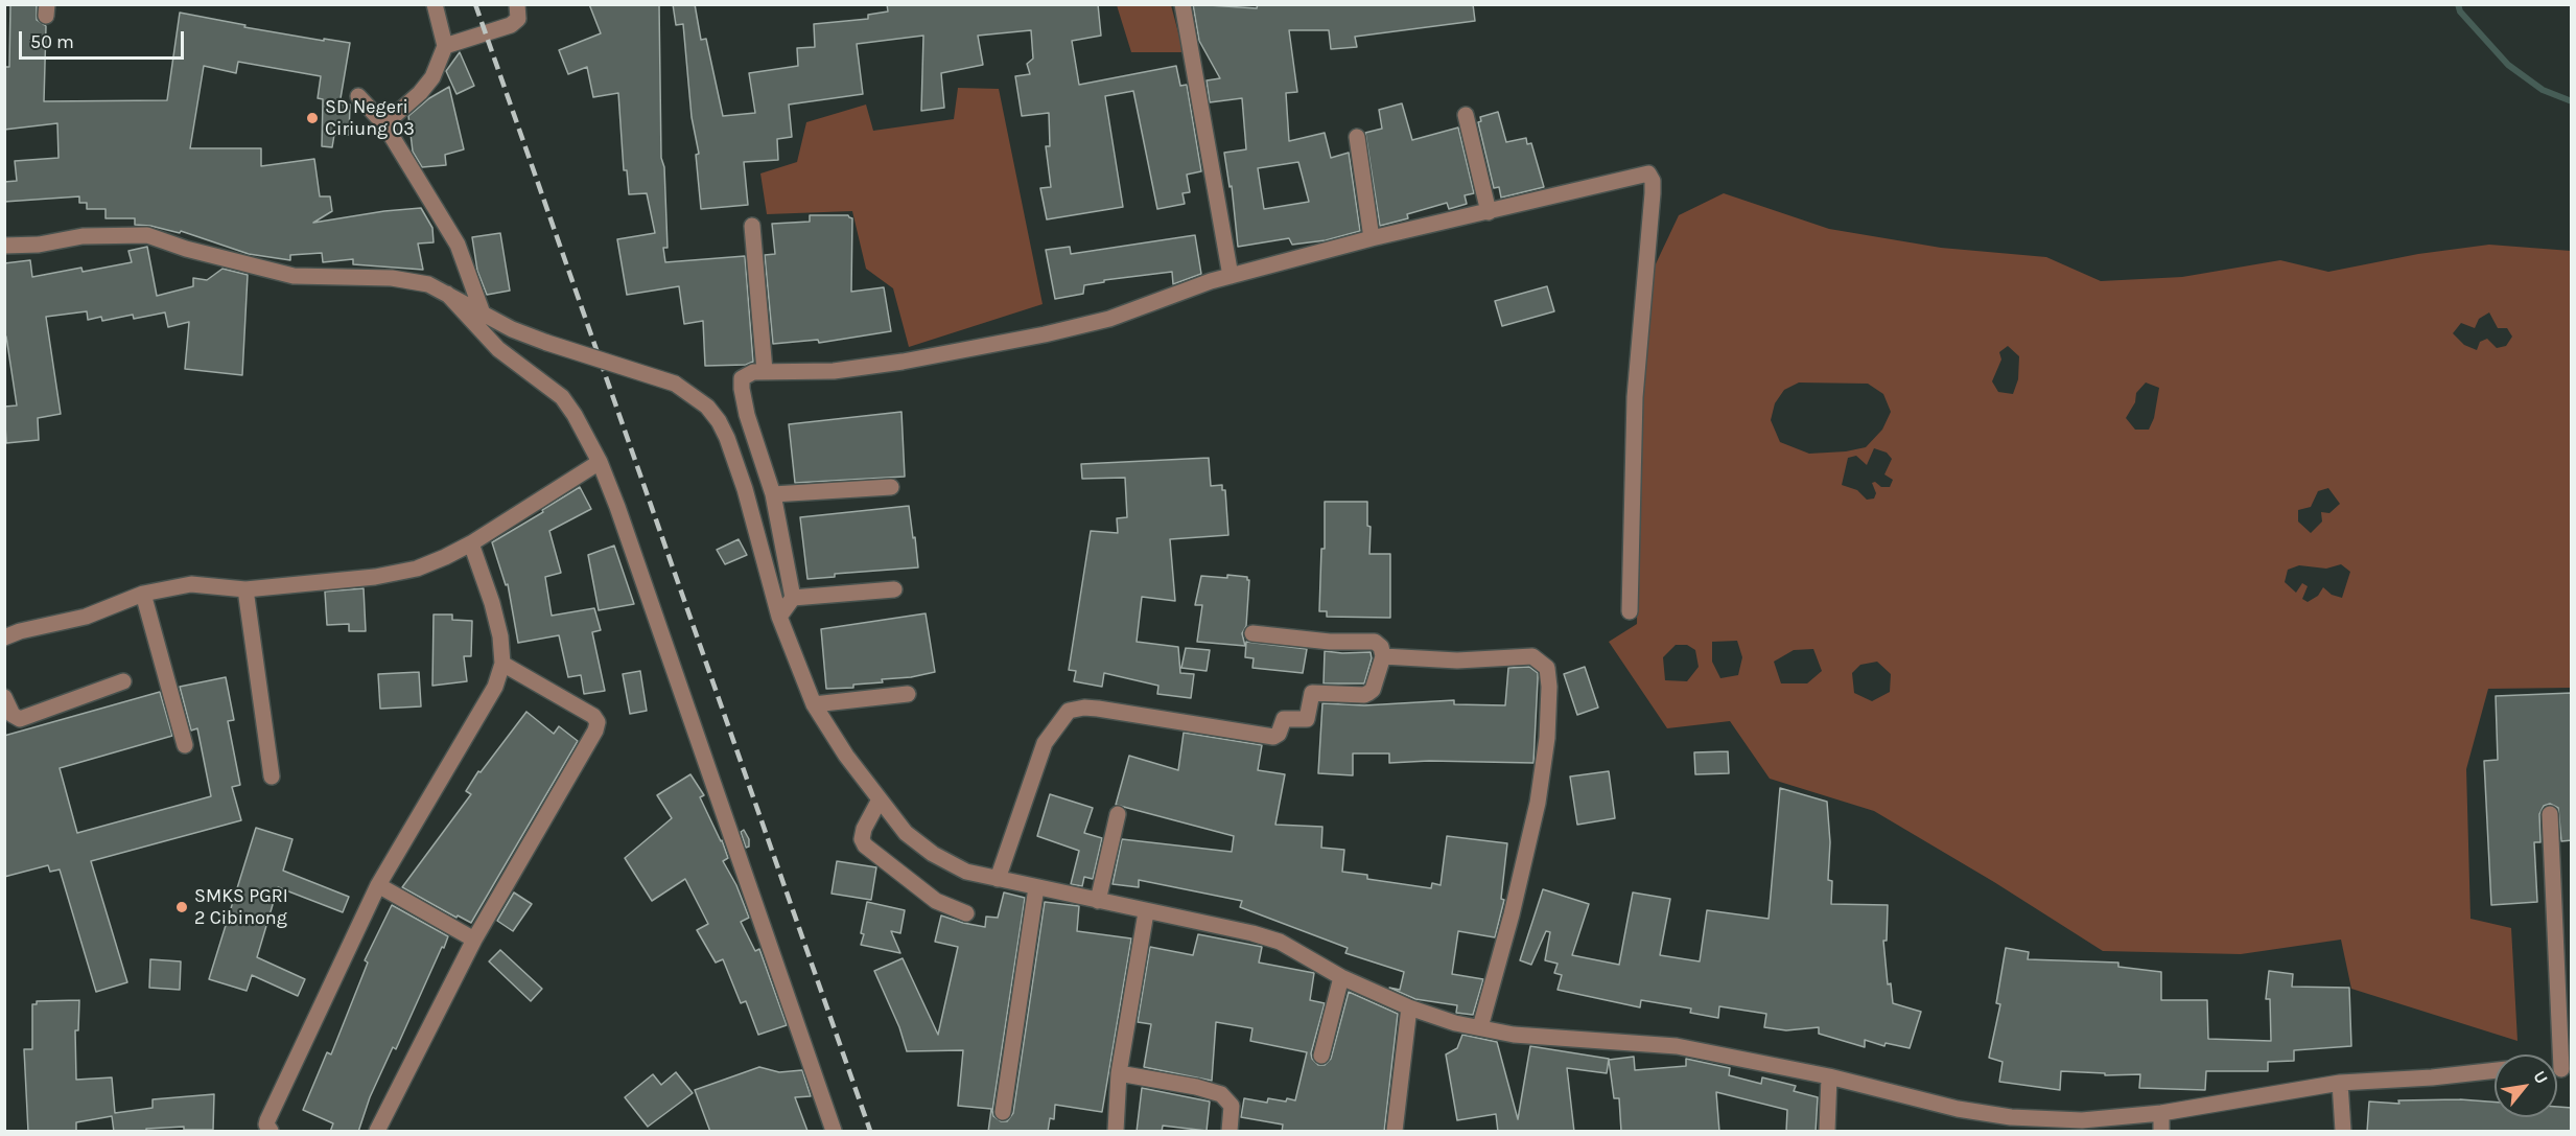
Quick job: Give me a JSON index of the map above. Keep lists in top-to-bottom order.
{
  "places": ["SD Negeri Ciriung 03", "SMKS PGRI 2 Cibinong"],
  "scale_bar": "50 m",
  "north": "top right"
}
